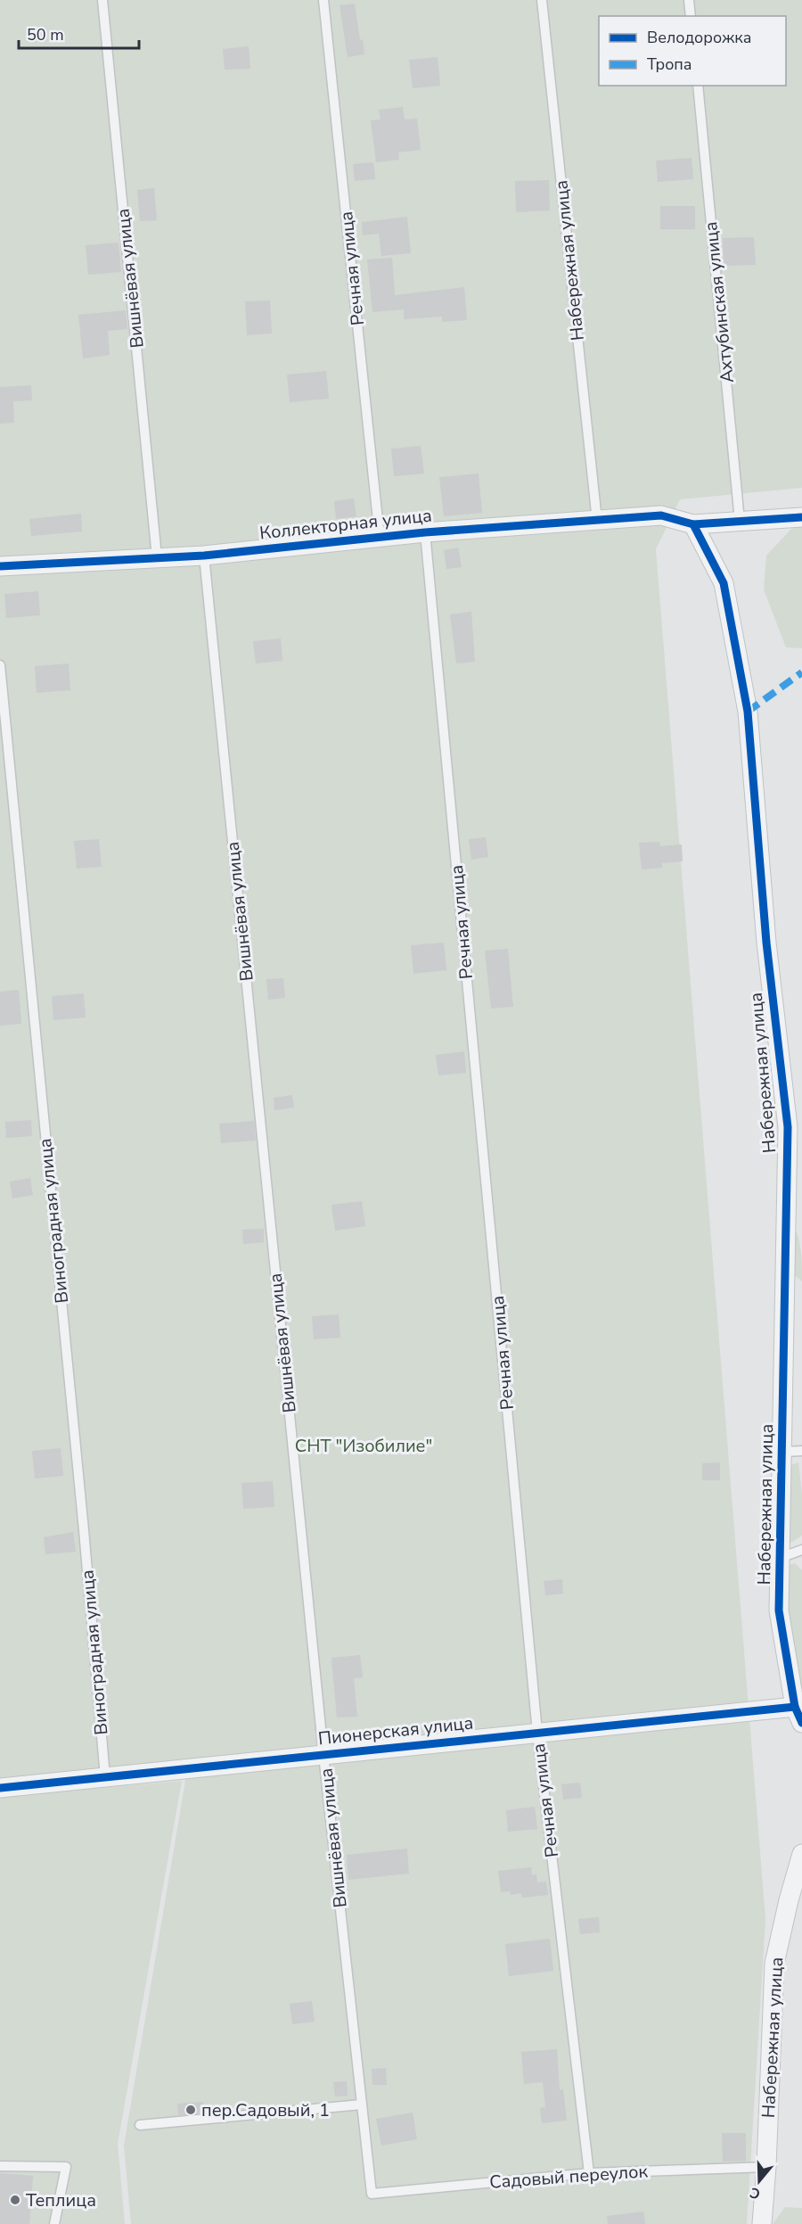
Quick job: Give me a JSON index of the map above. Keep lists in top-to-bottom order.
{
  "streets": {
    "street": ["Набережная улица", "Коллекторная улица", "Пионерская улица"],
    "lane": [
      "Речная улица",
      "Вишнёвая улица",
      "Ахтубинская улица",
      "Виноградная улица",
      "Садовый переулок"
    ]
  },
  "crossings": [
    ["Набережная улица", "Коллекторная улица"],
    ["Набережная улица", "Пионерская улица"],
    ["Набережная улица", "Садовый переулок"],
    ["Речная улица", "Коллекторная улица"],
    ["Речная улица", "Пионерская улица"],
    ["Речная улица", "Садовый переулок"],
    ["Вишнёвая улица", "Коллекторная улица"],
    ["Вишнёвая улица", "Пионерская улица"],
    ["Вишнёвая улица", "Садовый переулок"],
    ["Ахтубинская улица", "Коллекторная улица"],
    ["Виноградная улица", "Пионерская улица"]
  ],
  "parks": ["СНТ \"Изобилие\""],
  "places": ["пер.Садовый, 1", "Теплица"],
  "legend": ["Велодорожка", "Тропа"],
  "scale_bar": "50 m",
  "north": "bottom"
}
